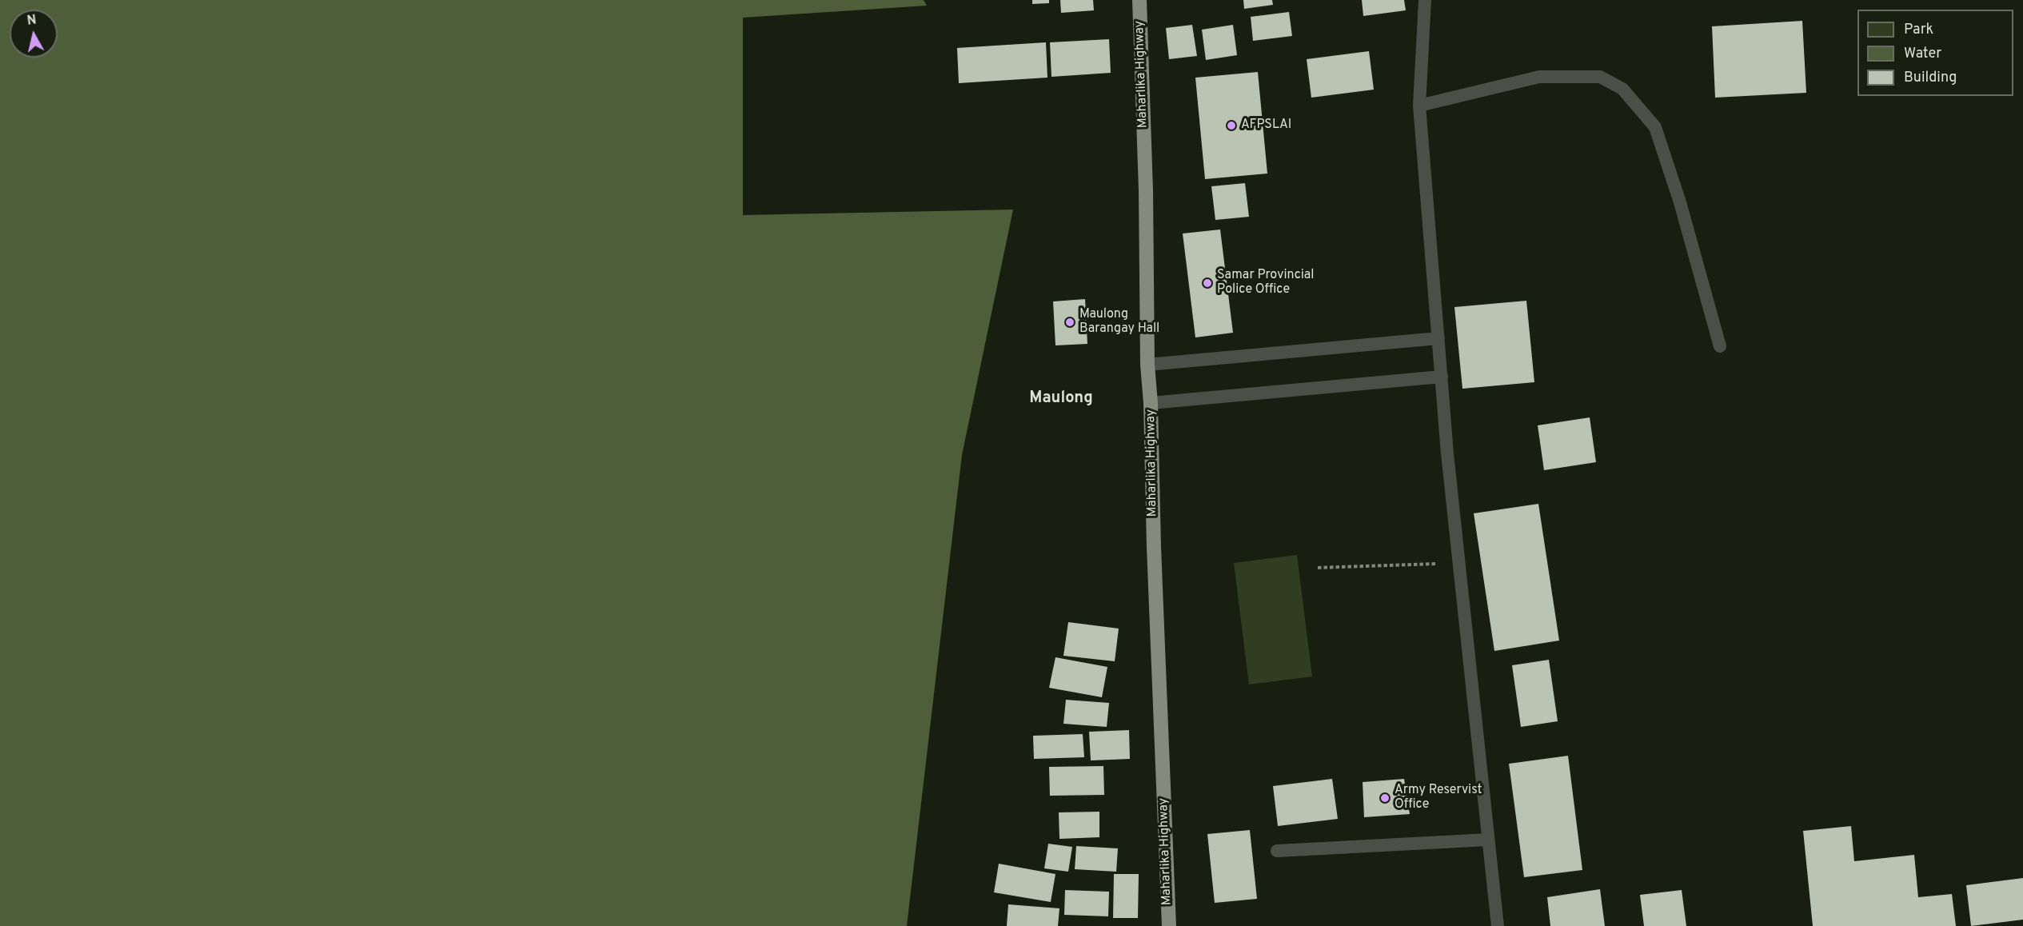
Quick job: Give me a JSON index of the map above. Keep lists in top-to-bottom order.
{
  "streets": {
    "highway": ["Maharlika Highway"]
  },
  "districts": ["Maulong"],
  "places": [
    "AFPSLAI",
    "Samar Provincial Police Office",
    "Maulong Barangay Hall",
    "Army Reservist Office"
  ],
  "legend": ["Park", "Water", "Building"],
  "north": "top"
}
